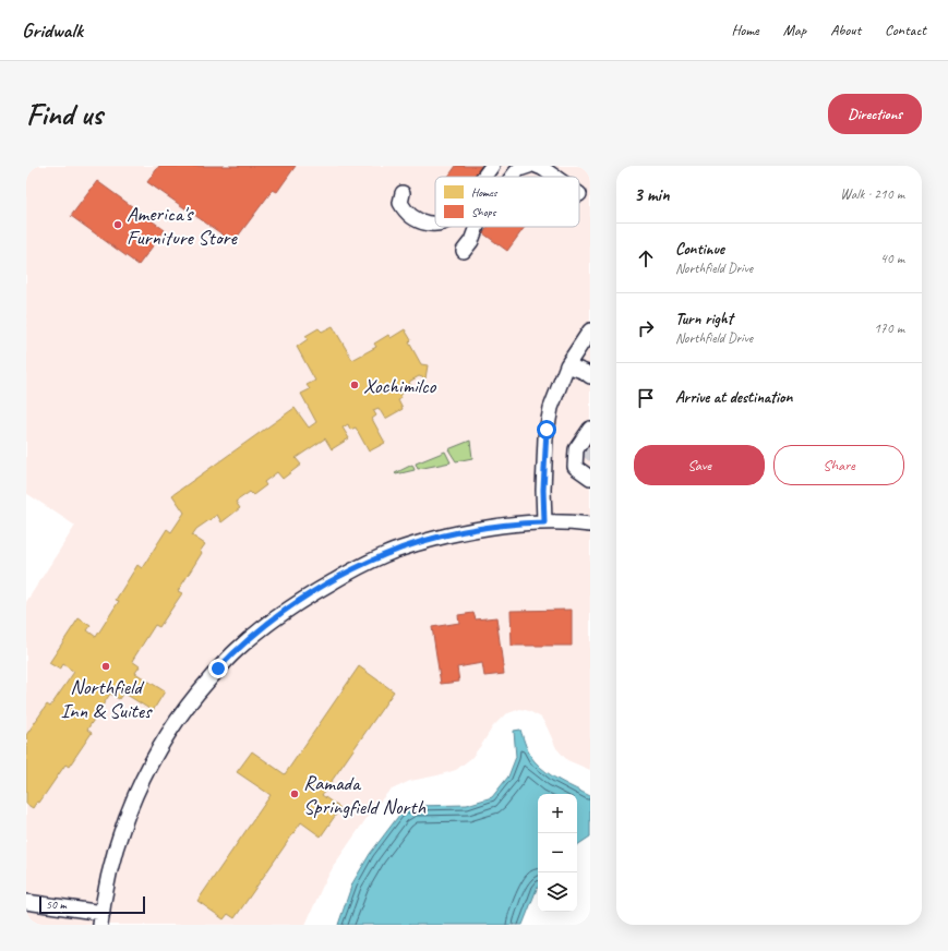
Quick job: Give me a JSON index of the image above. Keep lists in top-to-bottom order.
{
  "places": [
    "America's Furniture Store",
    "Xochimilco",
    "Northfield Inn & Suites",
    "Ramada Springfield North"
  ],
  "legend": ["Homes", "Shops"],
  "scale_bar": "50 m",
  "page": {
    "header": "Gridwalk",
    "nav": [
      "Home",
      "Map",
      "About",
      "Contact"
    ],
    "buttons": [
      "Directions",
      ["Save", "Share"]
    ],
    "title": "Find us",
    "heading": ["3 min", "Walk · 210 m"],
    "list": [
      ["Continue", "Northfield Drive", "40 m"],
      ["Turn right", "Northfield Drive", "170 m"],
      "Arrive at destination"
    ],
    "map_buttons": ["+", "−"],
    "scale": "50 m"
  }
}
